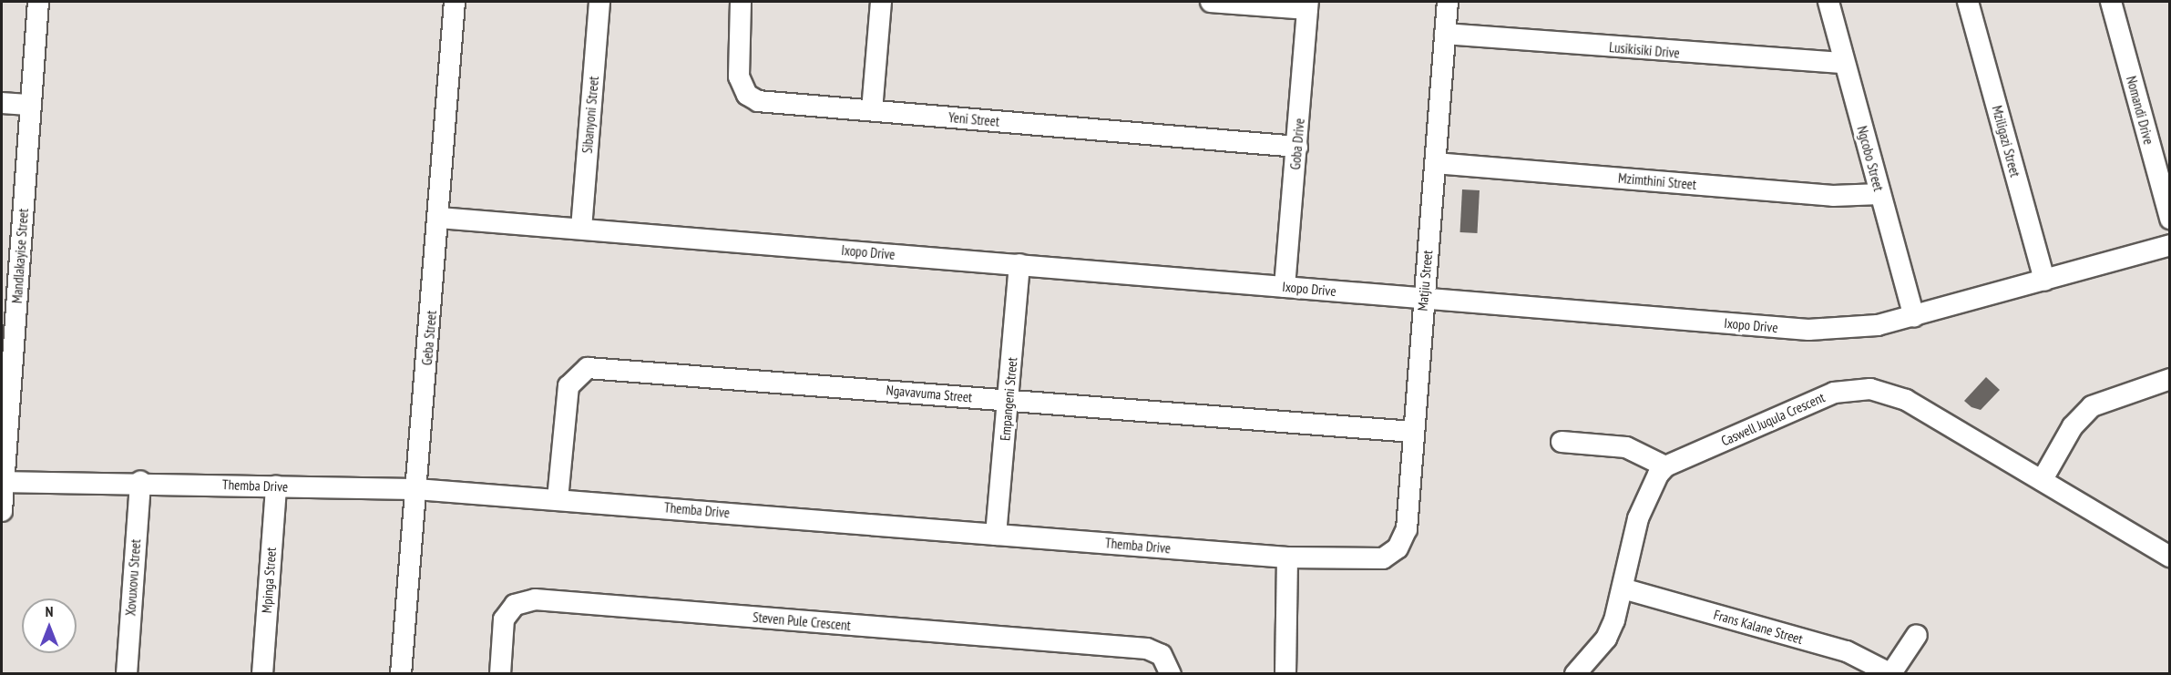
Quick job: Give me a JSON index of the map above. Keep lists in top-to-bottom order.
{
  "streets": {
    "street": [
      "Lusikisiki Drive",
      "Nomandi Drive",
      "Sibanyoni Street",
      "Yeni Street",
      "Mziligazi Street",
      "Goba Drive",
      "Ngcobo Street",
      "Mzimthini Street",
      "Ixopo Drive",
      "Mandlakayise Street",
      "Matjiu Street",
      "Geba Street",
      "Ngavavuma Street",
      "Empangeni Street",
      "Caswell Juqula Crescent",
      "Themba Drive",
      "Xovuxovu Street",
      "Mpinga Street",
      "Steven Pule Crescent",
      "Frans Kalane Street"
    ]
  },
  "crossings": [
    ["Lusikisiki Drive", "Ngcobo Street"],
    ["Lusikisiki Drive", "Matjiu Street"],
    ["Sibanyoni Street", "Ixopo Drive"],
    ["Yeni Street", "Goba Drive"],
    ["Mziligazi Street", "Ixopo Drive"],
    ["Goba Drive", "Ixopo Drive"],
    ["Ngcobo Street", "Mzimthini Street"],
    ["Ngcobo Street", "Ixopo Drive"],
    ["Mzimthini Street", "Matjiu Street"],
    ["Ixopo Drive", "Matjiu Street"],
    ["Ixopo Drive", "Geba Street"],
    ["Ixopo Drive", "Empangeni Street"],
    ["Mandlakayise Street", "Themba Drive"],
    ["Matjiu Street", "Ngavavuma Street"],
    ["Matjiu Street", "Themba Drive"],
    ["Geba Street", "Themba Drive"],
    ["Ngavavuma Street", "Empangeni Street"],
    ["Ngavavuma Street", "Themba Drive"],
    ["Empangeni Street", "Themba Drive"],
    ["Themba Drive", "Xovuxovu Street"],
    ["Themba Drive", "Mpinga Street"]
  ],
  "north": "top"
}
